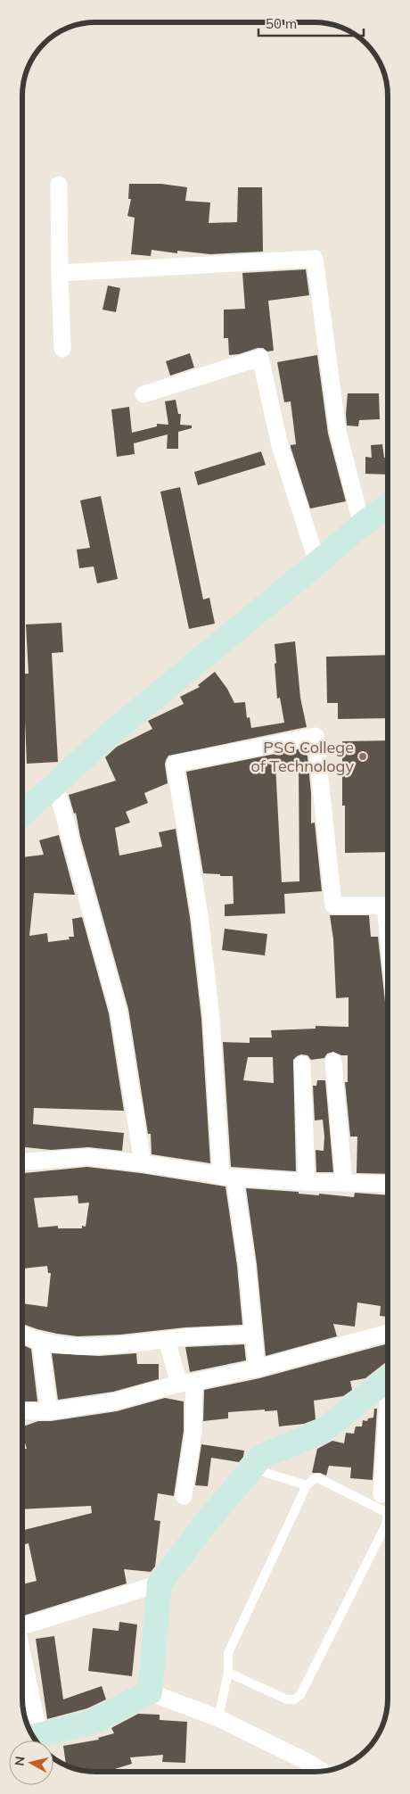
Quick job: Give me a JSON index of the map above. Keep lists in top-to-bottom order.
{
  "places": ["PSG College of Technology"],
  "scale_bar": "50 m",
  "north": "left"
}
